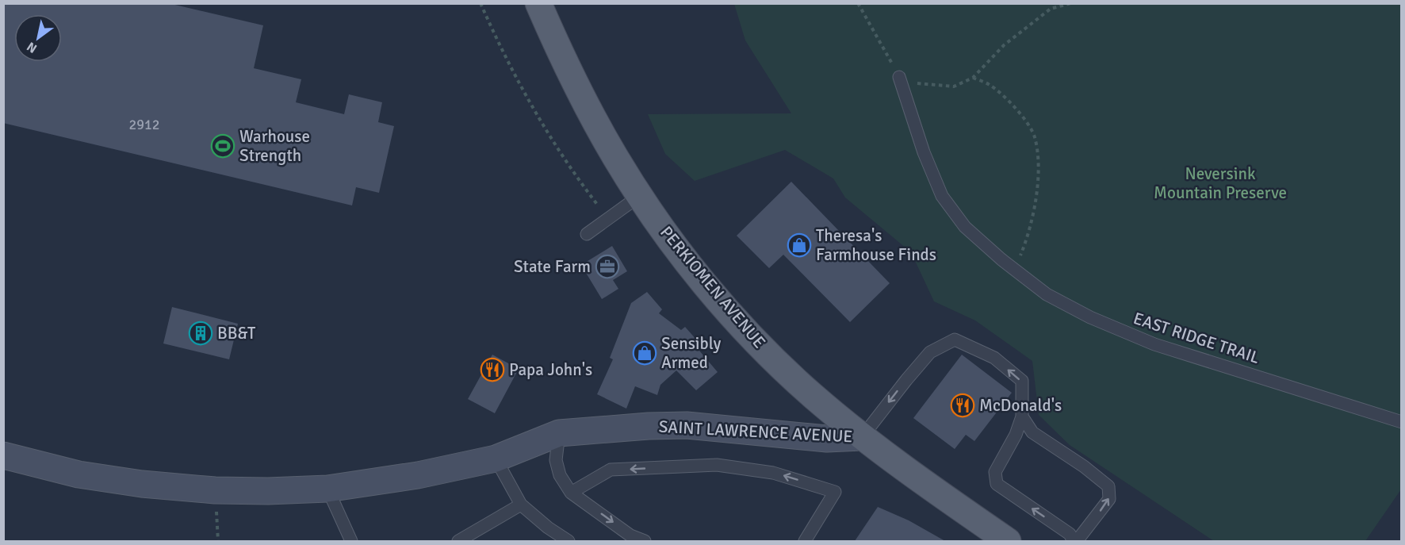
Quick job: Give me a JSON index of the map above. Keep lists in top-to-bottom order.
{
  "streets": {
    "main road": ["PERKIOMEN AVENUE", "SAINT LAWRENCE AVENUE"]
  },
  "crossings": [
    ["PERKIOMEN AVENUE", "SAINT LAWRENCE AVENUE"]
  ],
  "parks": ["Neversink Mountain Preserve"],
  "places": {
    "sports": ["Warhouse Strength"],
    "shop": ["Theresa's Farmhouse Finds", "Sensibly Armed"],
    "office": ["State Farm"],
    "building": ["BB&T"],
    "restaurant": ["Papa John's", "McDonald's"]
  },
  "house_numbers": ["2912"],
  "north": "bottom left"
}
